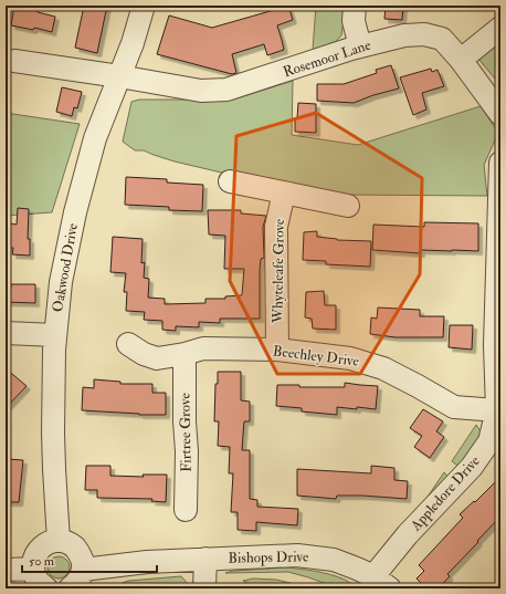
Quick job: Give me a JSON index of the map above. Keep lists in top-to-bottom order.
{
  "streets": {
    "street": [
      "Rosemoor Lane",
      "Oakwood Drive",
      "Whyteleafe Grove",
      "Beechley Drive",
      "Firtree Grove",
      "Appledore Drive",
      "Bishops Drive"
    ]
  },
  "crossings": [
    ["Rosemoor Lane", "Oakwood Drive"],
    ["Whyteleafe Grove", "Beechley Drive"],
    ["Beechley Drive", "Firtree Grove"],
    ["Beechley Drive", "Appledore Drive"],
    ["Appledore Drive", "Bishops Drive"]
  ],
  "scale_bar": "50 m"
}
